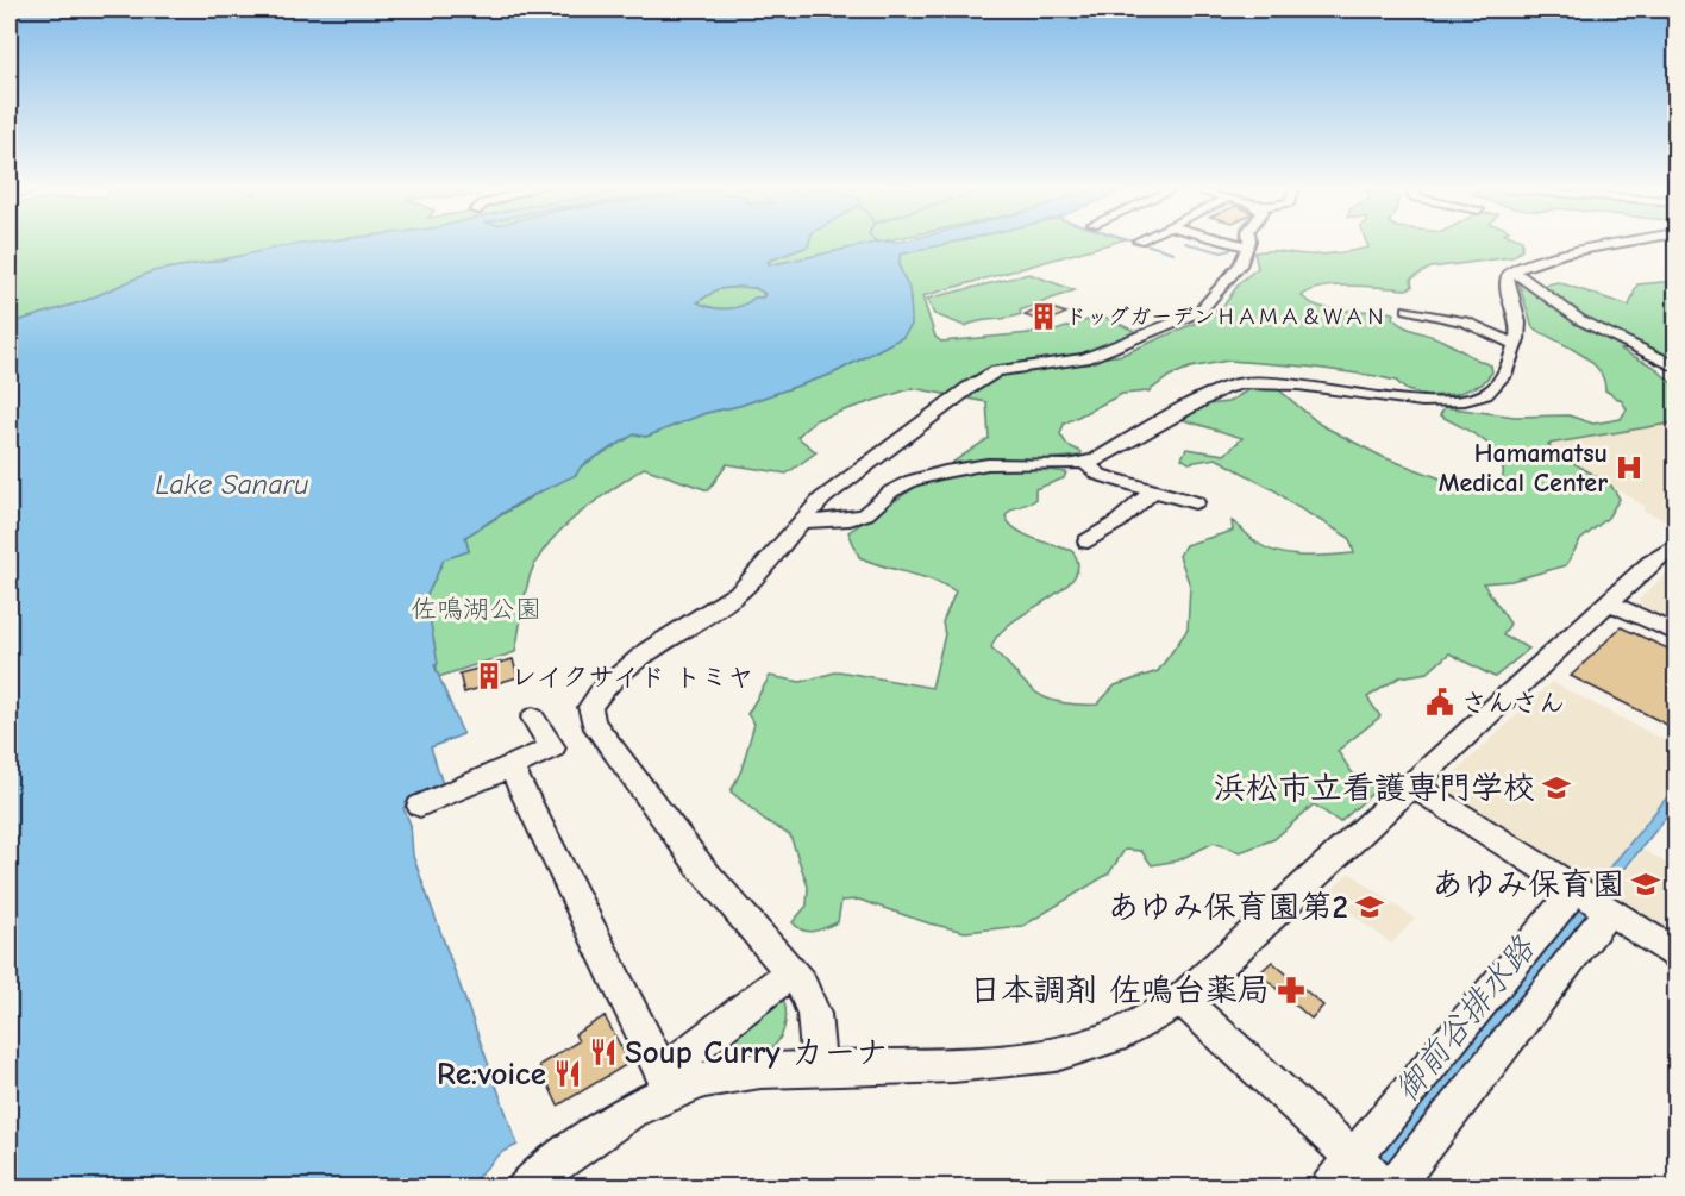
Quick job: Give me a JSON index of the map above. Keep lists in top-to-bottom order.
{
  "water": ["Lake Sanaru", "御前谷排水路"],
  "parks": ["佐鳴湖公園"],
  "places": {
    "building": ["ドッグガーデンＨＡＭＡ＆ＷＡＮ", "レイクサイド トミヤ"],
    "hospital": ["Hamamatsu Medical Center"],
    "public building": ["さんさん"],
    "school or university": ["浜松市立看護専門学校", "あゆみ保育園", "あゆみ保育園第2"],
    "pharmacy": ["日本調剤 佐鳴台薬局"],
    "restaurant": ["Soup Curry カーナ", "Re:voice"]
  }
}
